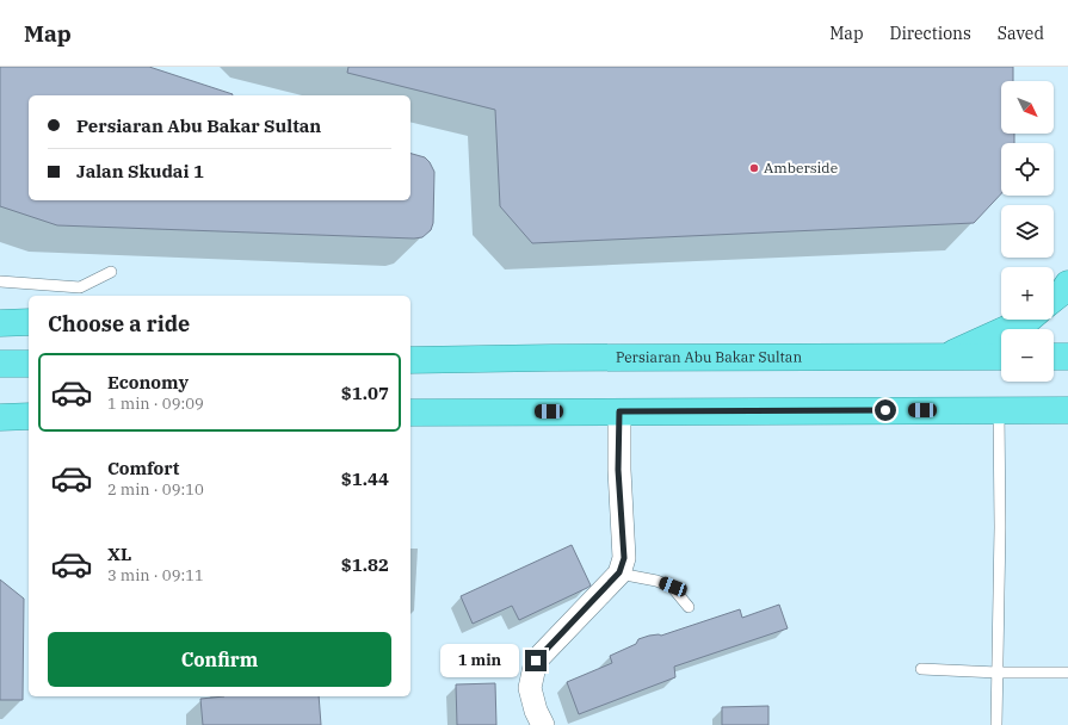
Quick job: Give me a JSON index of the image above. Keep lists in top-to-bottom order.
{
  "streets": {
    "highway": ["Persiaran Abu Bakar Sultan"]
  },
  "places": ["Amberside"],
  "north": "bottom right",
  "page": {
    "header": "Map",
    "nav": ["Map", "Directions", "Saved"],
    "map_buttons": ["+", "−"],
    "banner": ["Persiaran Abu Bakar Sultan", "Jalan Skudai 1"],
    "heading": "Choose a ride",
    "list": [
      {
        "name": "Economy",
        "note": "1 min · 09:09",
        "value": "$1.07"
      },
      {
        "name": "Comfort",
        "note": "2 min · 09:10",
        "value": "$1.44"
      },
      {
        "name": "XL",
        "note": "3 min · 09:11",
        "value": "$1.82"
      }
    ],
    "buttons": "Confirm",
    "bubble": "1 min"
  }
}
